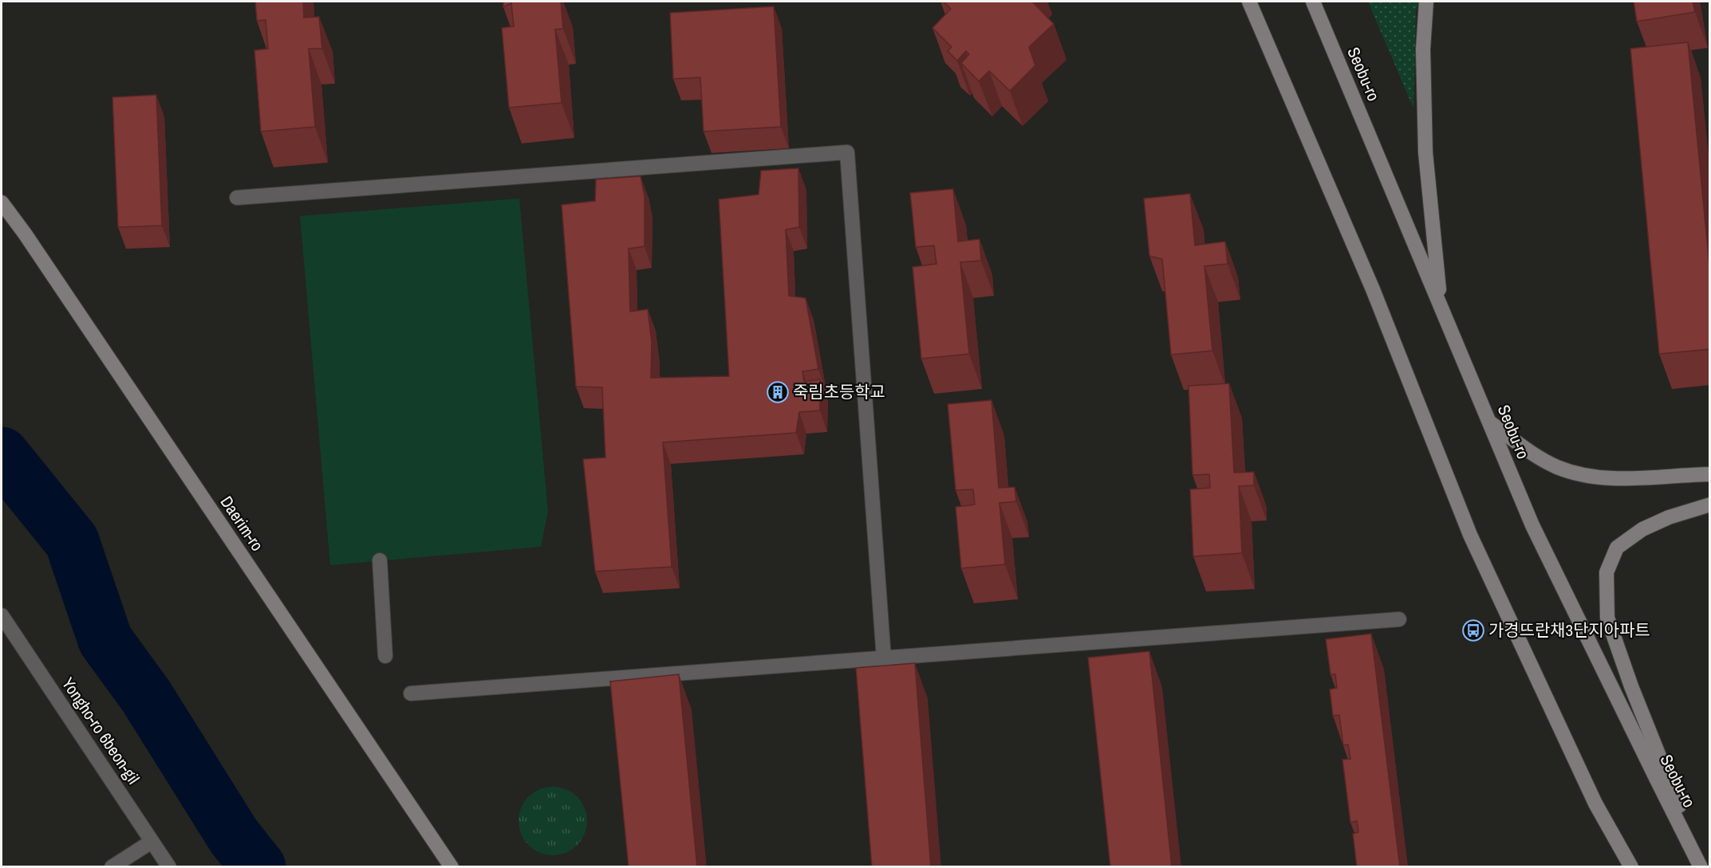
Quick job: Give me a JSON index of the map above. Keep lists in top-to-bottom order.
{
  "streets": {
    "main road": ["Seobu-ro", "Daerim-ro"],
    "street": ["Yongho-ro 6beon-gil"]
  },
  "places": {
    "building": ["죽림초등학교"],
    "bus stop": ["가경뜨란채3단지아파트"]
  }
}
